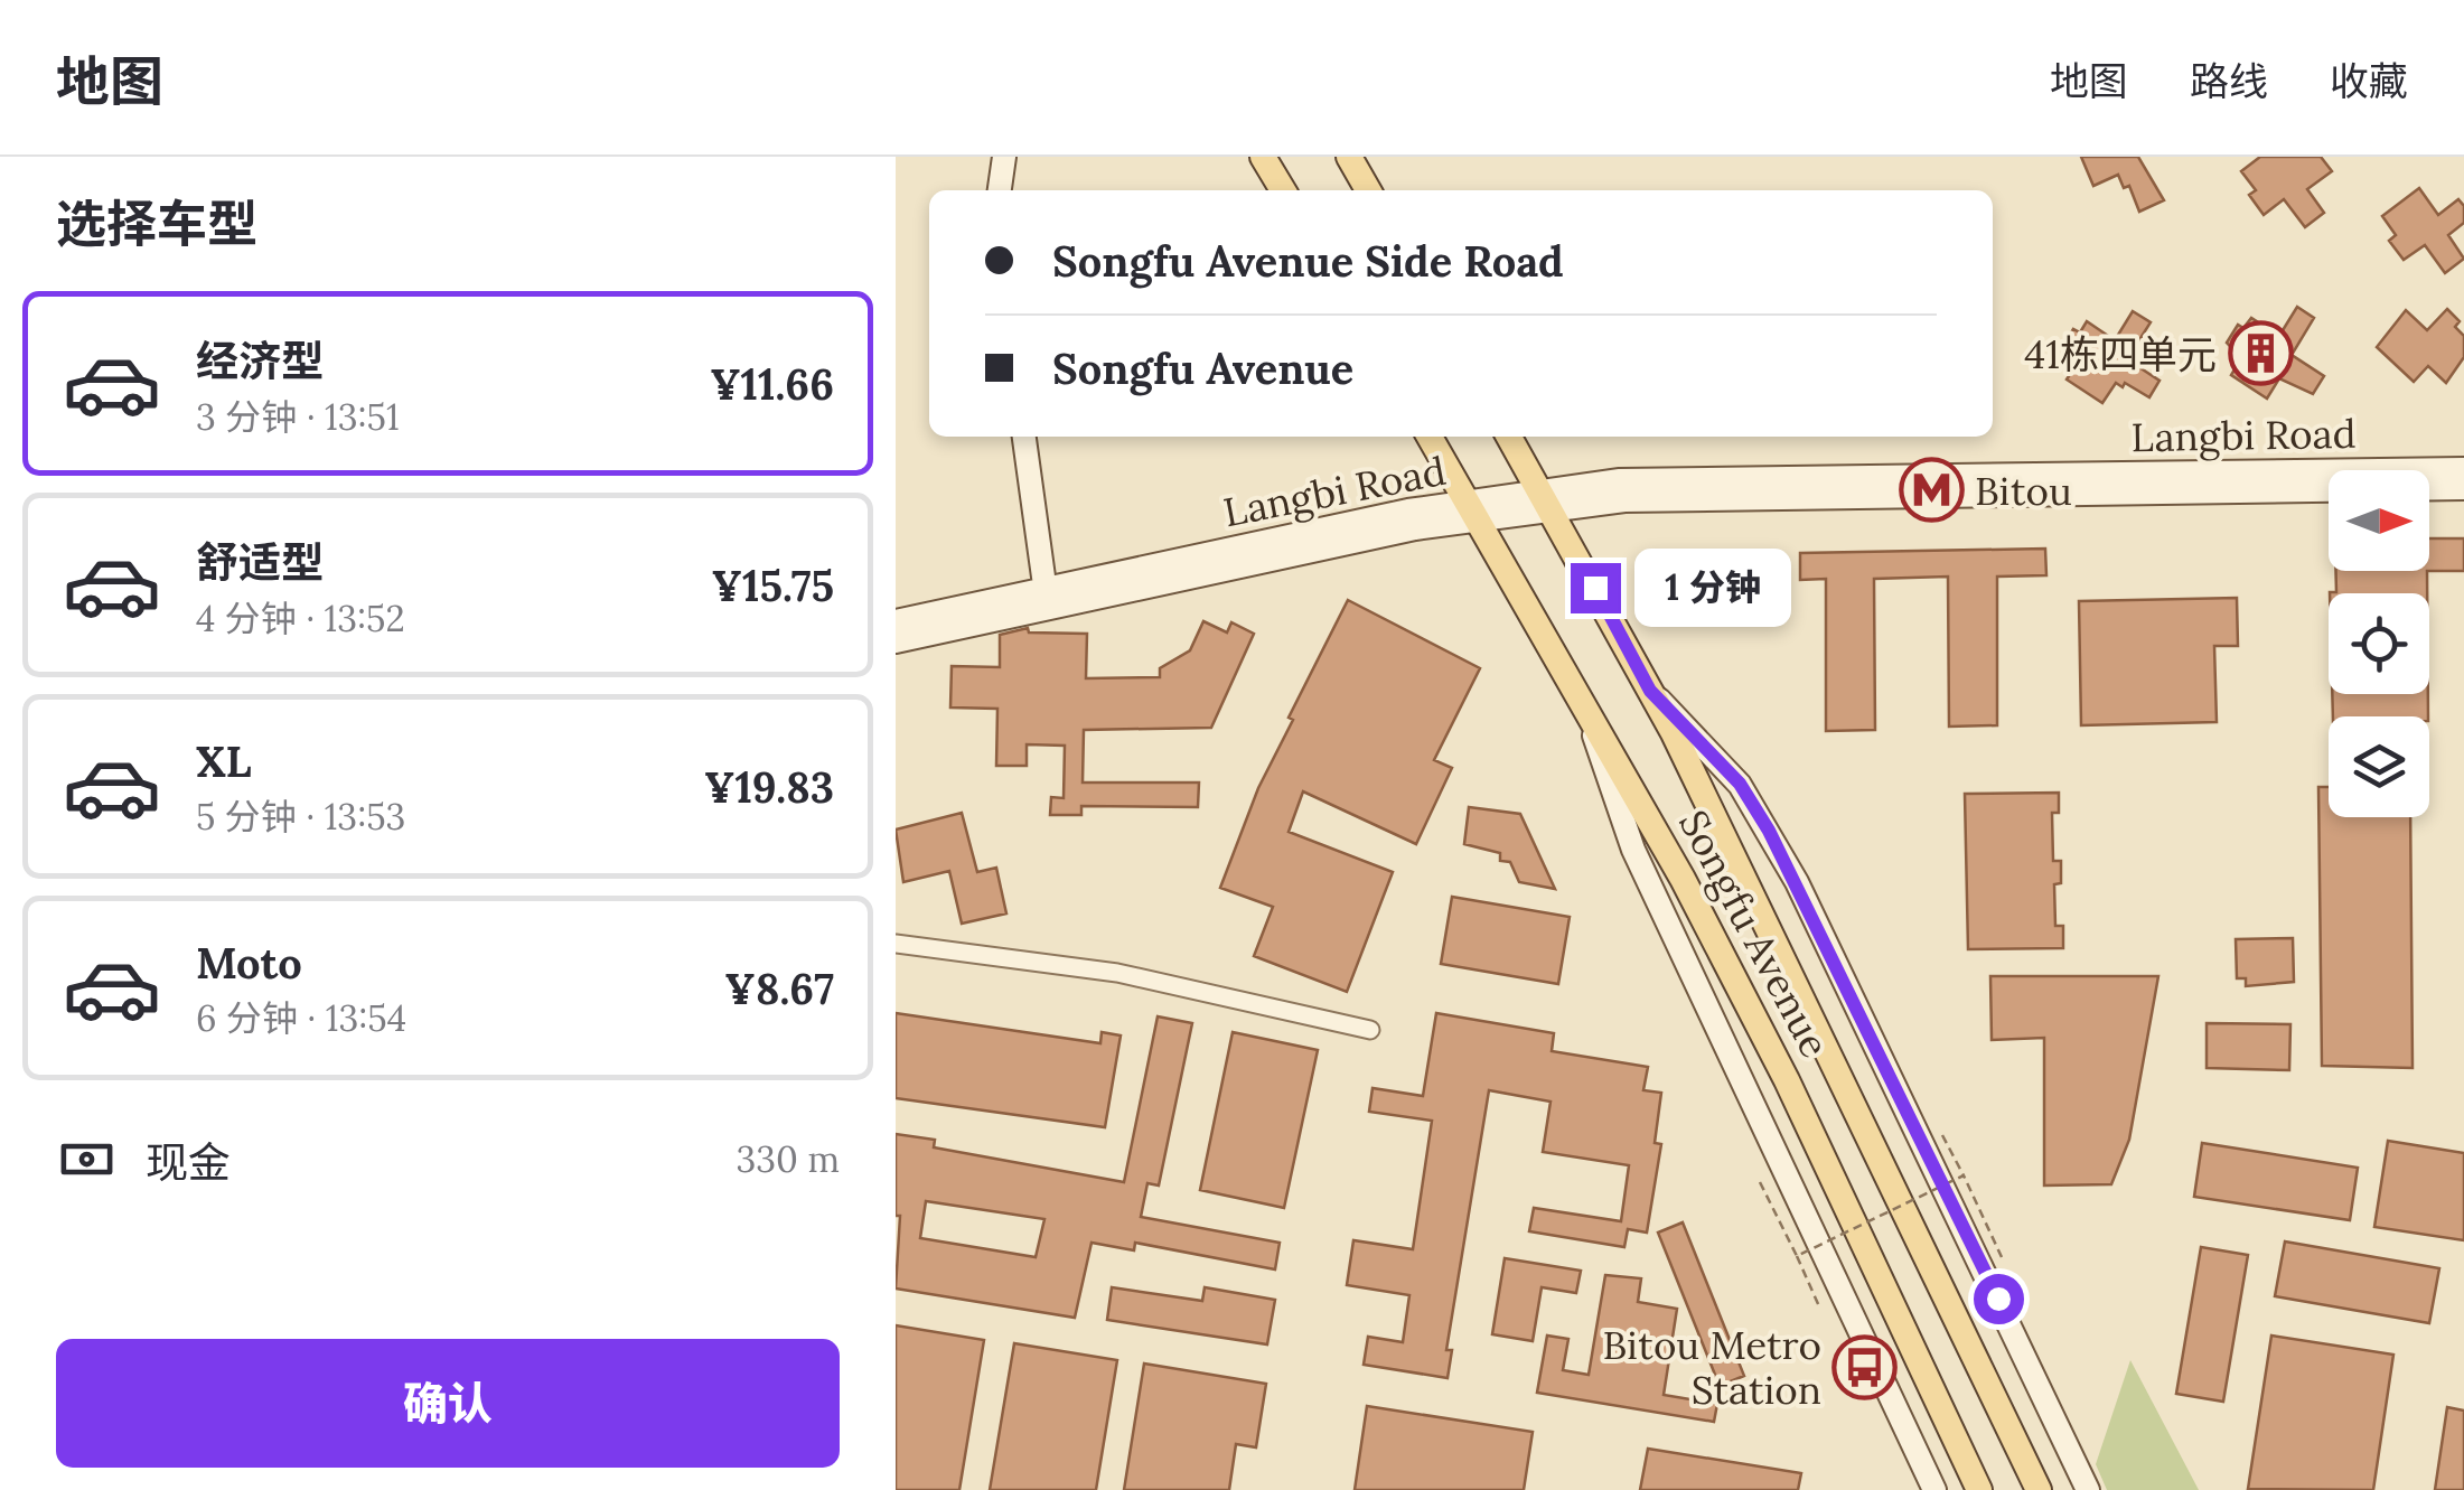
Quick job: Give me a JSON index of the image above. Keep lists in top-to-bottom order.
{
  "streets": {
    "main road": ["Songfu Avenue"],
    "street": ["Langbi Road"]
  },
  "crossings": [
    ["Langbi Road", "Songfu Avenue"]
  ],
  "places": {
    "building": ["41栋四单元"],
    "metro station": ["Bitou"],
    "bus stop": ["Bitou Metro Station"]
  },
  "north": "right",
  "page": {
    "header": "地图",
    "nav": ["地图", "路线", "收藏"],
    "heading": "选择车型",
    "banner": ["Songfu Avenue Side Road", "Songfu Avenue"],
    "list": [
      {
        "name": "经济型",
        "note": "3 分钟 · 13:51",
        "value": "¥11.66"
      },
      {
        "name": "舒适型",
        "note": "4 分钟 · 13:52",
        "value": "¥15.75"
      },
      {
        "name": "XL",
        "note": "5 分钟 · 13:53",
        "value": "¥19.83"
      },
      {
        "name": "Moto",
        "note": "6 分钟 · 13:54",
        "value": "¥8.67"
      }
    ],
    "bubble": "1 分钟",
    "pay": ["现金", "330 m"],
    "buttons": "确认"
  }
}
